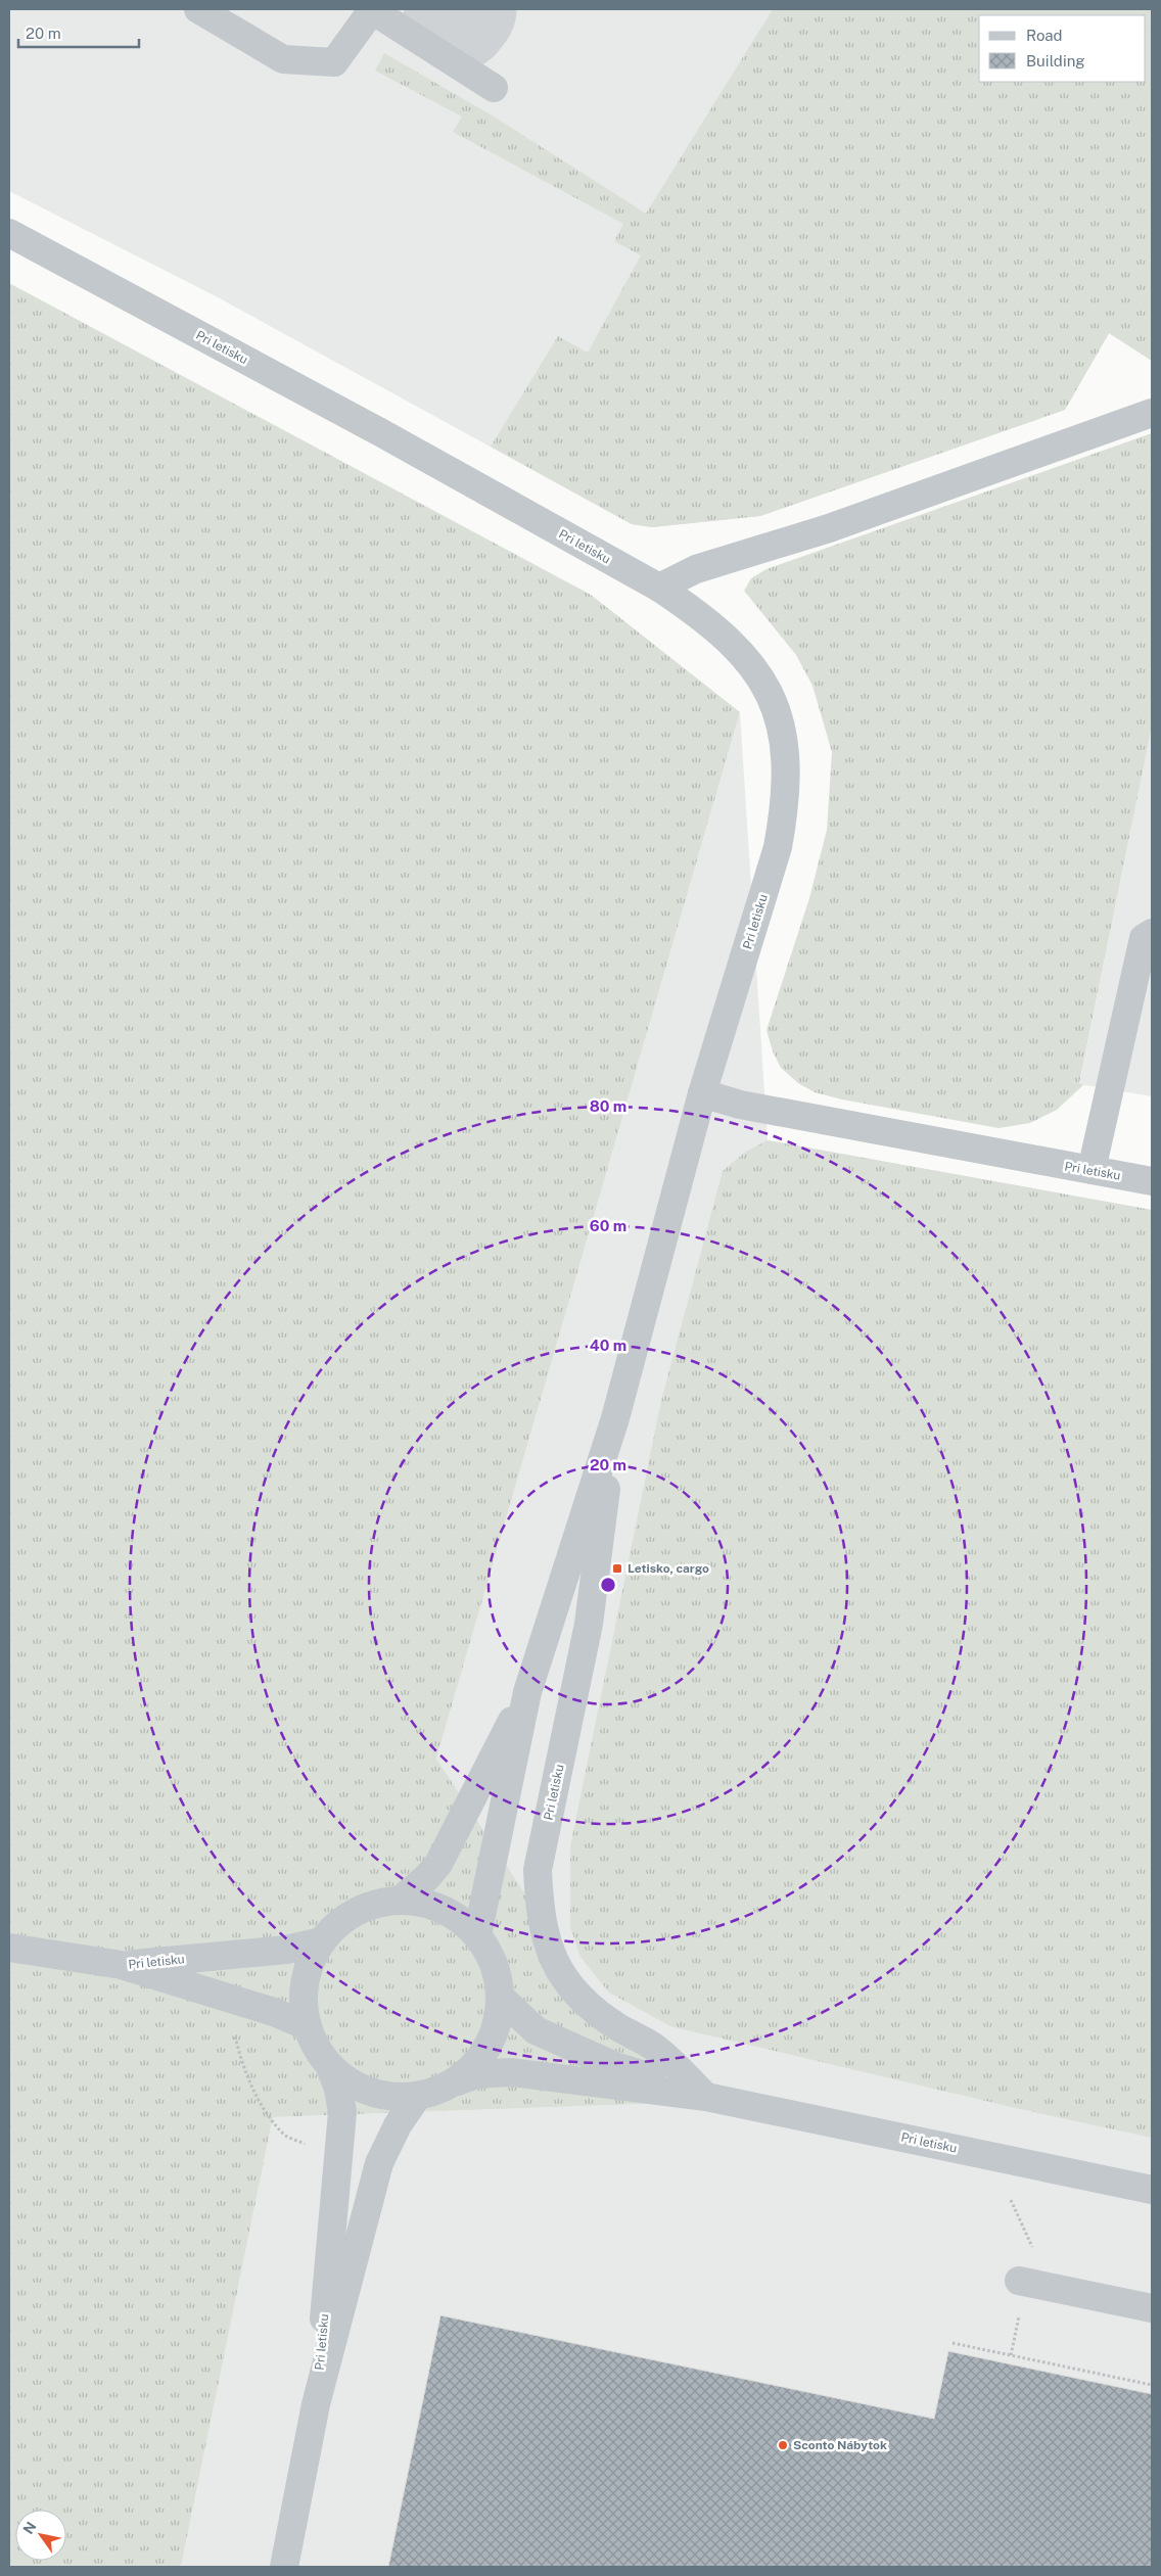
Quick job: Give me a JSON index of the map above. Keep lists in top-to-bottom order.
{
  "streets": {
    "street": ["Pri letisku"]
  },
  "places": {
    "transit": ["Letisko, cargo"],
    "other": ["Sconto Nábytok"]
  },
  "legend": ["Road", "Building"],
  "scale_bar": "20 m",
  "north": "top left",
  "rings": [
    "80 m",
    "60 m",
    "40 m",
    "20 m"
  ]
}
